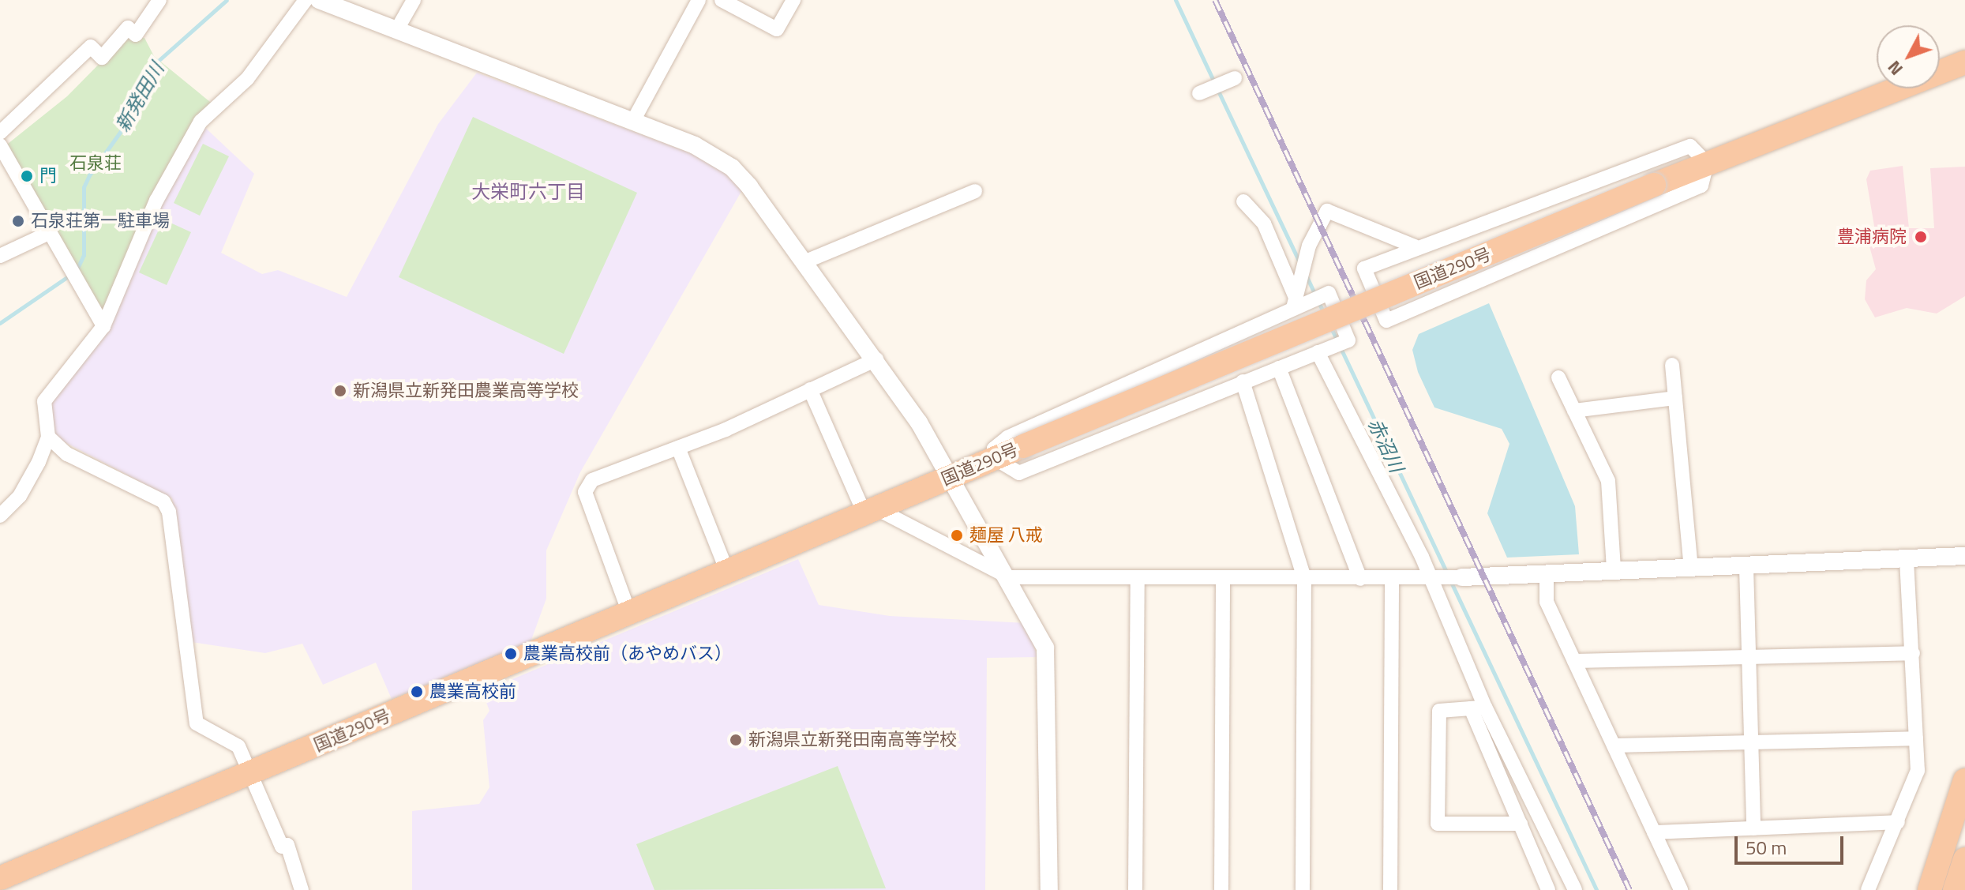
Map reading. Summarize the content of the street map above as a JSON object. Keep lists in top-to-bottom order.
{
  "streets": {
    "highway": ["国道290号"]
  },
  "districts": ["大栄町六丁目"],
  "water": ["新発田川", "赤沼川"],
  "parks": ["石泉荘"],
  "places": [
    "門",
    "石泉荘第一駐車場",
    "豊浦病院",
    "新潟県立新発田農業高等学校",
    "麺屋 八戒",
    "農業高校前（あやめバス）",
    "農業高校前",
    "新潟県立新発田南高等学校"
  ],
  "scale_bar": "50 m",
  "north": "bottom left"
}
